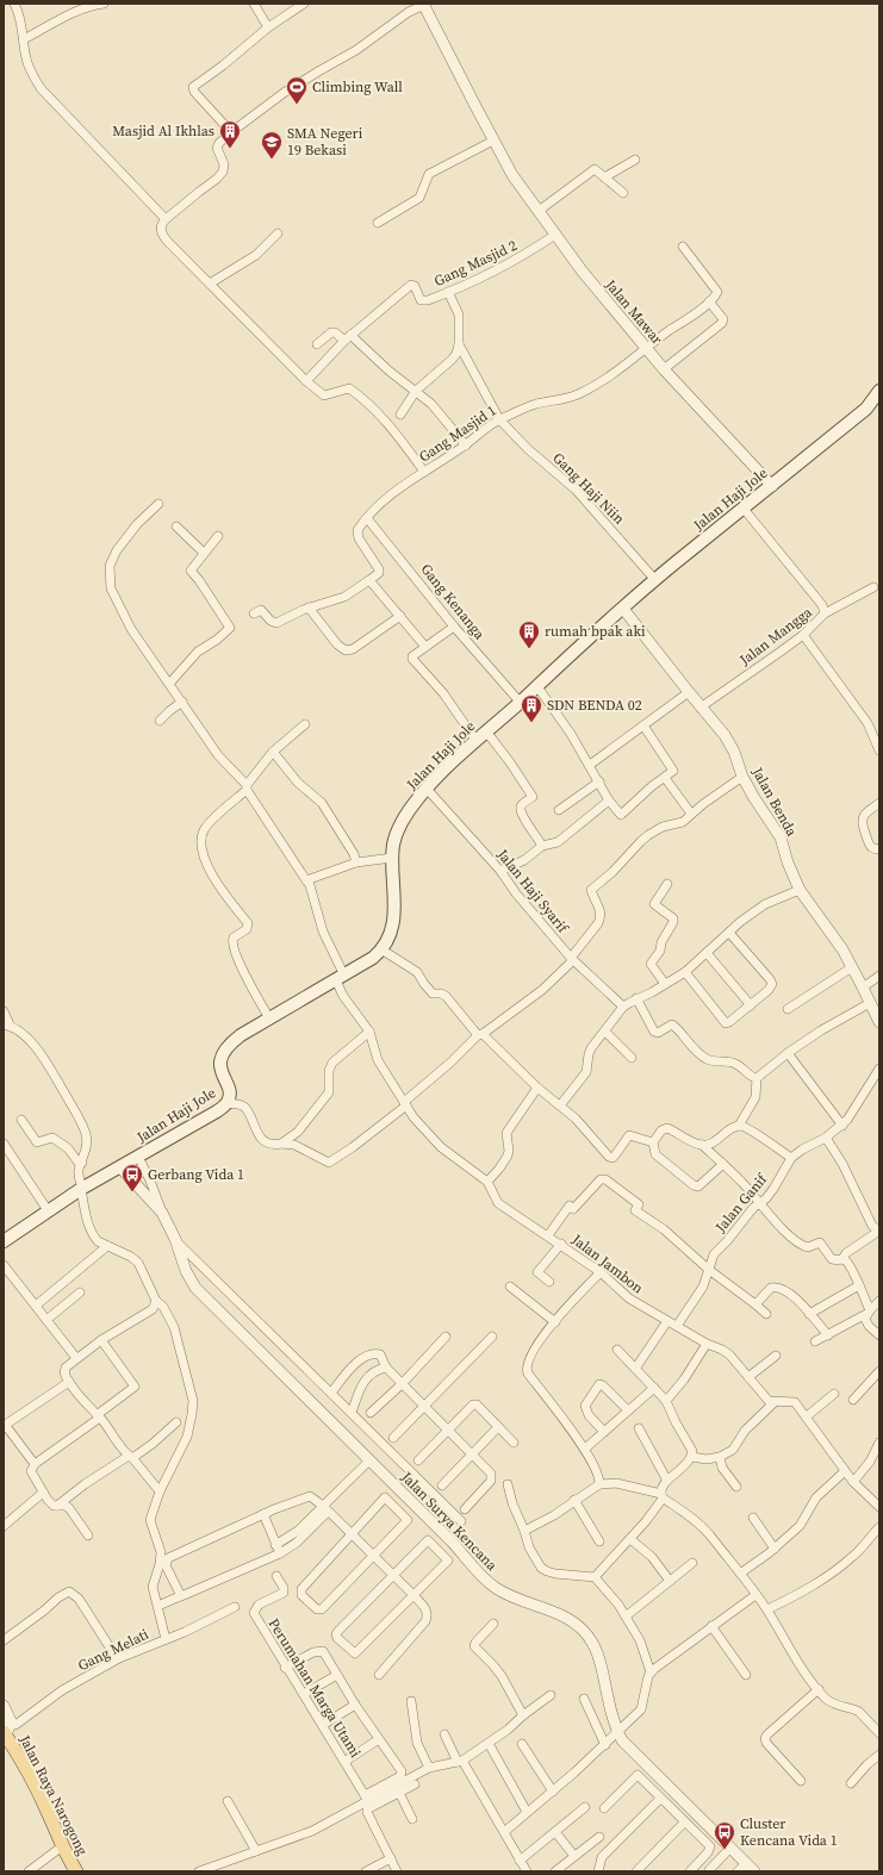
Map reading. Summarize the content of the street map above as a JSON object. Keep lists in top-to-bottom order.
{
  "streets": {
    "main road": ["Jalan Haji Jole", "Jalan Raya Narogong"],
    "street": [
      "Gang Masjid 2",
      "Jalan Mawar",
      "Gang Masjid 1",
      "Gang Haji Niin",
      "Gang Kenanga",
      "Jalan Mangga",
      "Jalan Benda",
      "Jalan Haji Syarif",
      "Jalan Ganif",
      "Jalan Jambon",
      "Jalan Surya Kencana",
      "Gang Melati",
      "Perumahan Marga Utami"
    ]
  },
  "crossings": [
    ["Gang Masjid 2", "Jalan Mawar"],
    ["Jalan Mawar", "Gang Masjid 1"],
    ["Jalan Mawar", "Jalan Haji Jole"],
    ["Gang Masjid 1", "Gang Haji Niin"],
    ["Gang Masjid 1", "Gang Kenanga"],
    ["Gang Haji Niin", "Jalan Haji Jole"],
    ["Jalan Haji Jole", "Gang Kenanga"],
    ["Jalan Haji Jole", "Jalan Mangga"],
    ["Jalan Haji Jole", "Jalan Benda"],
    ["Jalan Haji Jole", "Jalan Haji Syarif"],
    ["Jalan Haji Jole", "Jalan Jambon"],
    ["Jalan Haji Jole", "Jalan Surya Kencana"],
    ["Jalan Mangga", "Jalan Benda"],
    ["Jalan Ganif", "Jalan Jambon"],
    ["Gang Melati", "Jalan Raya Narogong"]
  ],
  "places": {
    "sports": ["Climbing Wall"],
    "building": ["Masjid Al Ikhlas", "rumah bpak aki", "SDN BENDA 02"],
    "school or university": ["SMA Negeri 19 Bekasi"],
    "bus stop": ["Gerbang Vida 1", "Cluster Kencana Vida 1"]
  }
}
